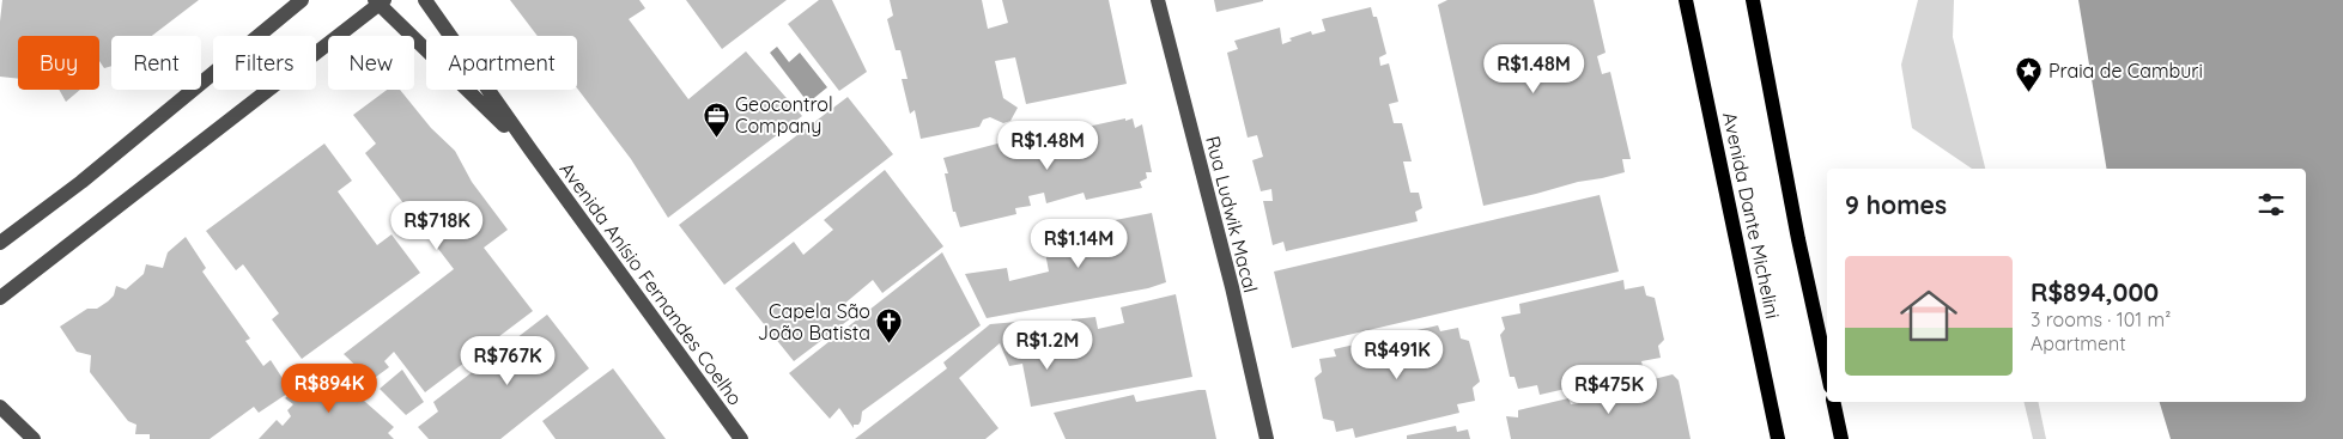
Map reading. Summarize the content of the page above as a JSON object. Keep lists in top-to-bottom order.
{
  "streets": {
    "main road": ["Avenida Dante Michelini"],
    "street": ["Rua Ludwik Macal", "Avenida Anísio Fernandes Coelho"]
  },
  "places": {
    "place": ["Praia de Camburi"],
    "office": ["Geocontrol Company"],
    "church": ["Capela São João Batista"]
  },
  "page": {
    "chip": [
      "Buy",
      "Rent",
      "Filters",
      "New",
      "Apartment"
    ],
    "price": [
      "R$1.48M",
      "R$1.48M",
      "R$718K",
      "R$1.14M",
      "R$1.2M",
      "R$491K",
      "R$767K",
      "R$894K",
      "R$475K"
    ],
    "heading": "9 homes",
    "list": [
      {
        "name": "R$894,000",
        "note": "3 rooms · 101 m² · Apartment"
      }
    ]
  }
}
